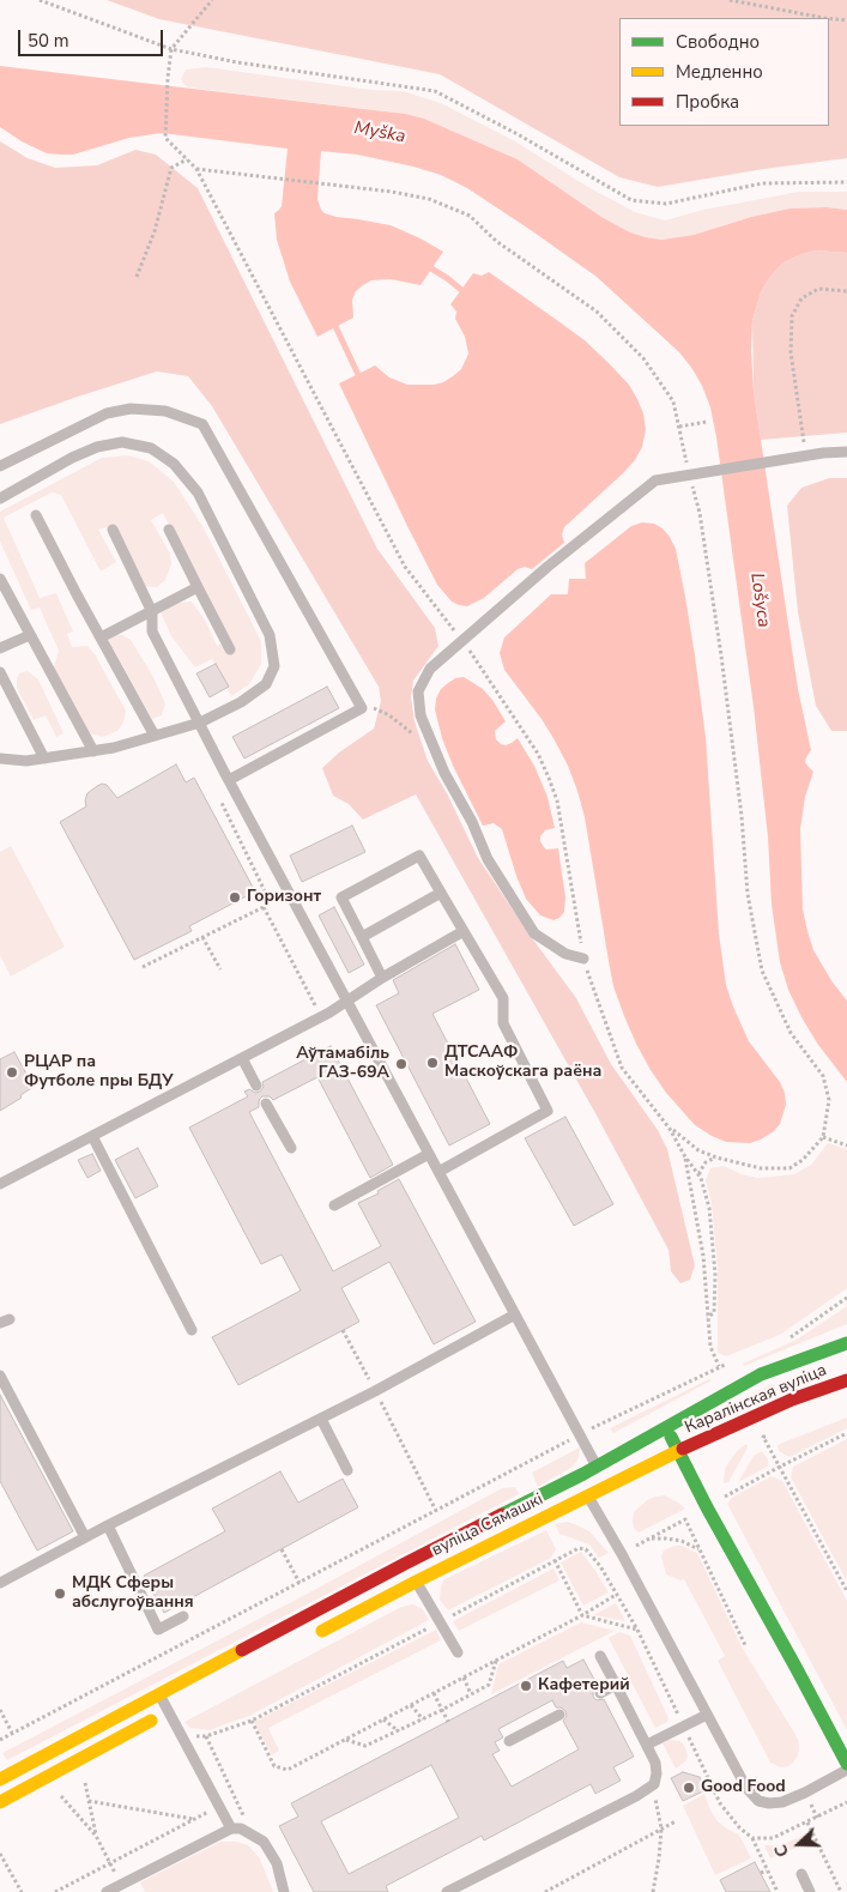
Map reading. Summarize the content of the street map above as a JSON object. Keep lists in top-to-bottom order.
{
  "streets": {
    "main road": ["Каралінская вуліца", "вуліца Сямашкі"]
  },
  "crossings": [
    ["Каралінская вуліца", "вуліца Сямашкі"]
  ],
  "water": ["Муška", "Lošyca"],
  "places": [
    "Горизонт",
    "ДТСААФ Маскоўскага раёна",
    "Аўтамабіль ГАЗ-69А",
    "РЦАР па Футболе пры БДУ",
    "МДК Сферы абслугоўвання",
    "Кафетерий",
    "Good Food"
  ],
  "legend": ["Свободно", "Медленно", "Пробка"],
  "scale_bar": "50 m",
  "north": "left"
}
